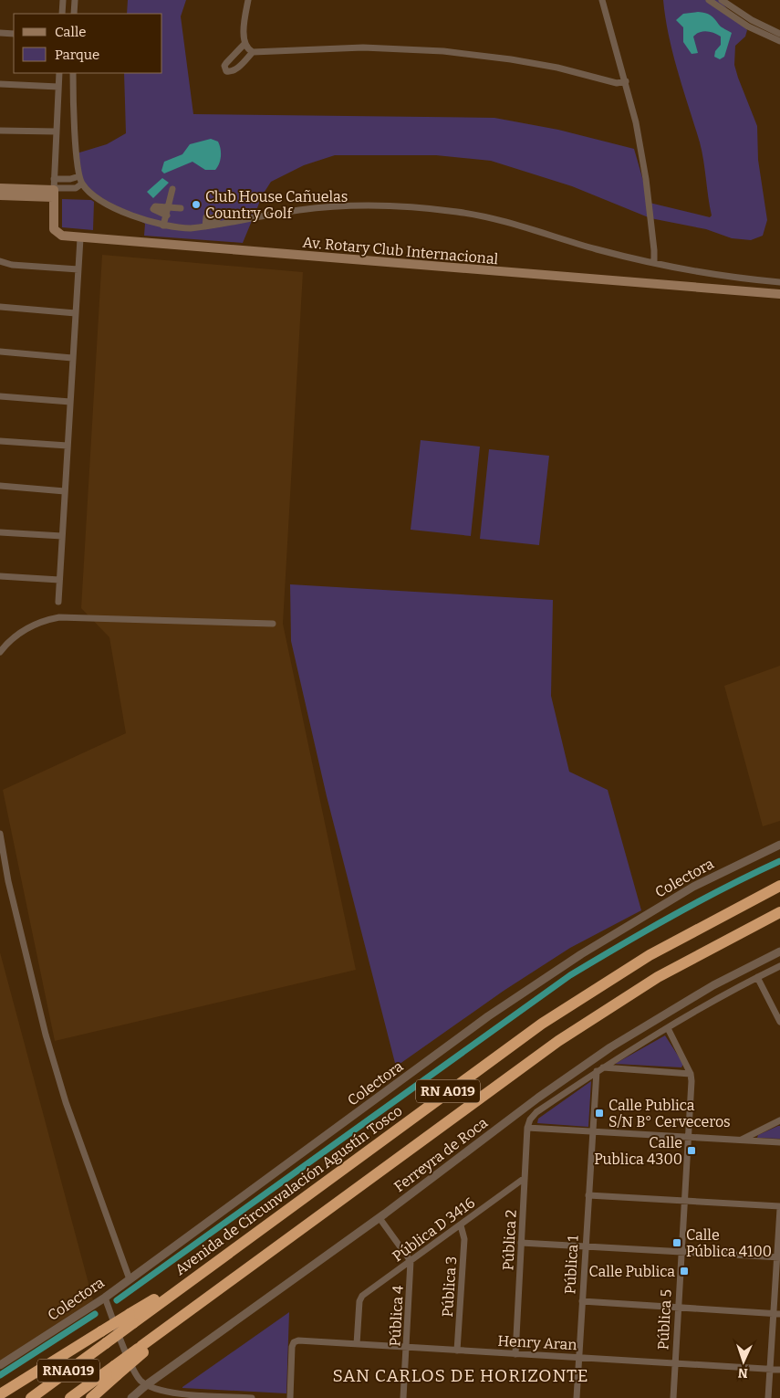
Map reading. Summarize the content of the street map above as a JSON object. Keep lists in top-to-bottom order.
{
  "streets": {
    "highway": ["RN A019", "Avenida de Circunvalación Agustín Tosco", "RNA019"],
    "main road": ["Av. Rotary Club Internacional"],
    "street": [
      "Colectora",
      "Ferreyra de Roca",
      "Pública D 3416",
      "Pública 2",
      "Pública 1",
      "Pública 3",
      "Pública 4",
      "Pública 5",
      "Henry Aran"
    ]
  },
  "crossings": [
    ["RN A019", "RNA019"],
    ["Avenida de Circunvalación Agustín Tosco", "RNA019"],
    ["Pública D 3416", "Pública 2"],
    ["Pública D 3416", "Pública 3"],
    ["Pública D 3416", "Pública 4"],
    ["Pública D 3416", "Henry Aran"],
    ["Pública 2", "Henry Aran"],
    ["Pública 1", "Henry Aran"],
    ["Pública 3", "Henry Aran"],
    ["Pública 4", "Henry Aran"],
    ["Pública 5", "Henry Aran"]
  ],
  "districts": ["SAN CARLOS DE HORIZONTE"],
  "places": {
    "other": ["Club House Cañuelas Country Golf"],
    "transit": [
      "Calle Publica S/N B° Cerveceros",
      "Calle Publica 4300",
      "Calle Pública 4100",
      "Calle Publica"
    ]
  },
  "legend": ["Calle", "Parque"],
  "north": "bottom"
}
